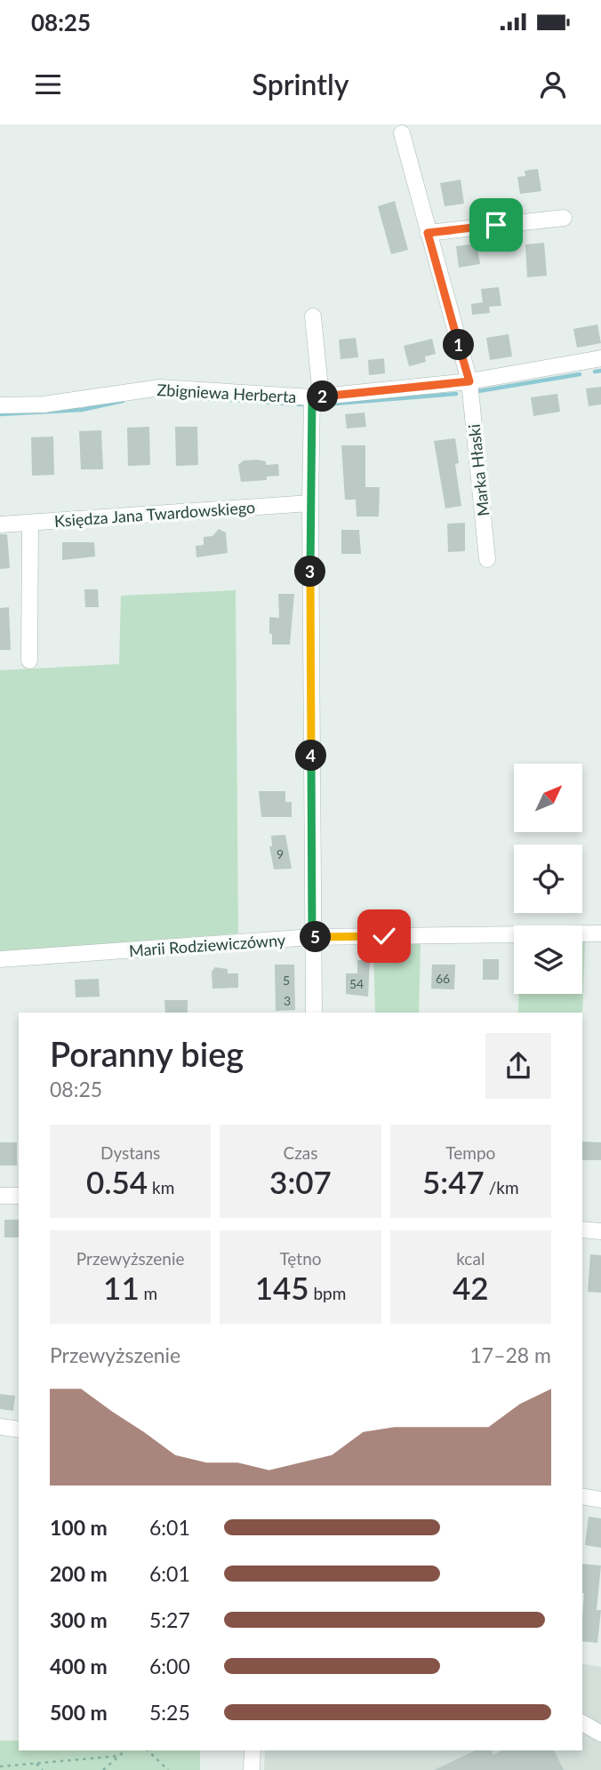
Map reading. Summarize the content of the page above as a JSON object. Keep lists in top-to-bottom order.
{
  "streets": {
    "street": [
      "Zbigniewa Herberta",
      "Marka Hłaski",
      "Księdza Jana Twardowskiego",
      "Marii Rodziewiczówny"
    ]
  },
  "crossings": [
    ["Zbigniewa Herberta", "Marka Hłaski"]
  ],
  "house_numbers": [
    "9",
    "66",
    "5",
    "54",
    "3"
  ],
  "north": "top right",
  "page": {
    "status": "08:25",
    "header": "Sprintly",
    "pins": [
      "1",
      "2",
      "3",
      "4",
      "5"
    ],
    "heading": ["Poranny bieg", "08:25"],
    "stats": [
      ["Dystans", "0.54 km"],
      ["Czas", "3:07"],
      ["Tempo", "5:47 /km"],
      ["Przewyższenie", "11 m"],
      ["Tętno", "145 bpm"],
      ["kcal", "42"]
    ],
    "chart": ["Przewyższenie", "17–28 m"],
    "list": [
      {
        "name": "100 m",
        "note": "6:01"
      },
      {
        "name": "200 m",
        "note": "6:01"
      },
      {
        "name": "300 m",
        "note": "5:27"
      },
      {
        "name": "400 m",
        "note": "6:00"
      },
      {
        "name": "500 m",
        "note": "5:25"
      }
    ]
  }
}
